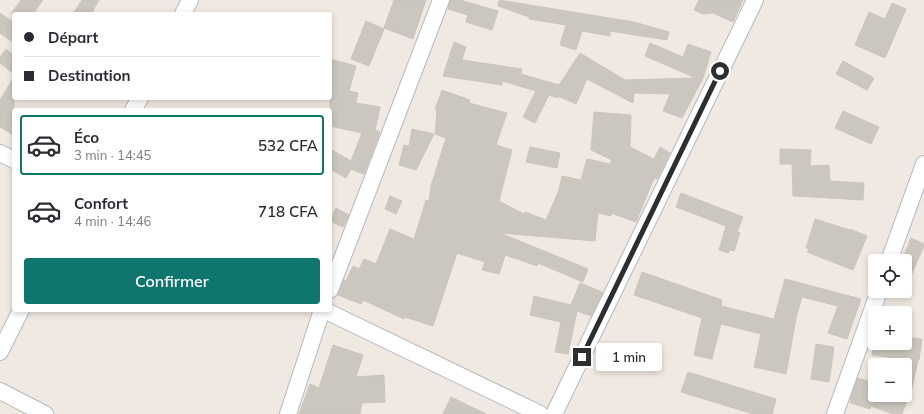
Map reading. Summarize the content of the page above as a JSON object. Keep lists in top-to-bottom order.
{
  "page": {
    "banner": ["Départ", "Destination"],
    "list": [
      {
        "name": "Éco",
        "note": "3 min · 14:45",
        "value": "532 CFA"
      },
      {
        "name": "Confort",
        "note": "4 min · 14:46",
        "value": "718 CFA"
      }
    ],
    "buttons": "Confirmer",
    "map_buttons": ["+", "−"],
    "bubble": "1 min"
  }
}
